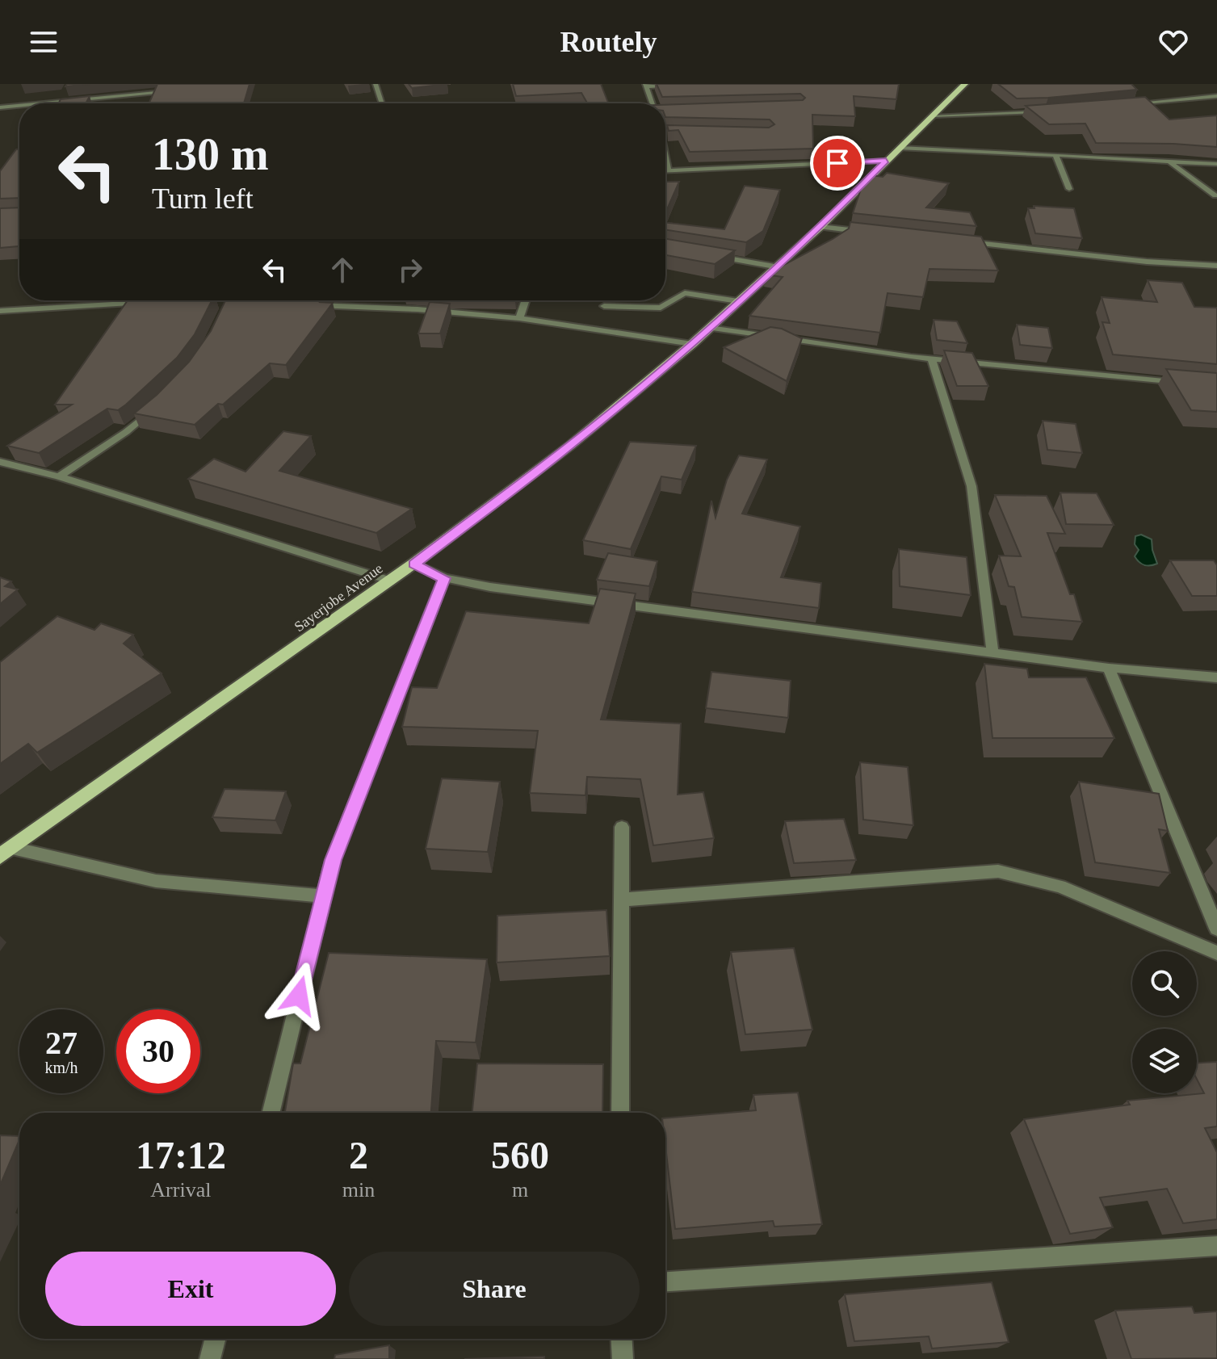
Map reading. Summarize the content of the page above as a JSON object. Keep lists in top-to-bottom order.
{
  "streets": {
    "main road": ["Sayerjobe Avenue"]
  },
  "page": {
    "header": "Routely",
    "turn": ["130 m", "Turn left"],
    "speed": "27 km/h",
    "limit": "30",
    "eta": [
      "17:12",
      "Arrival",
      "2",
      "min",
      "560",
      "m"
    ],
    "buttons": ["Exit", "Share"]
  }
}
